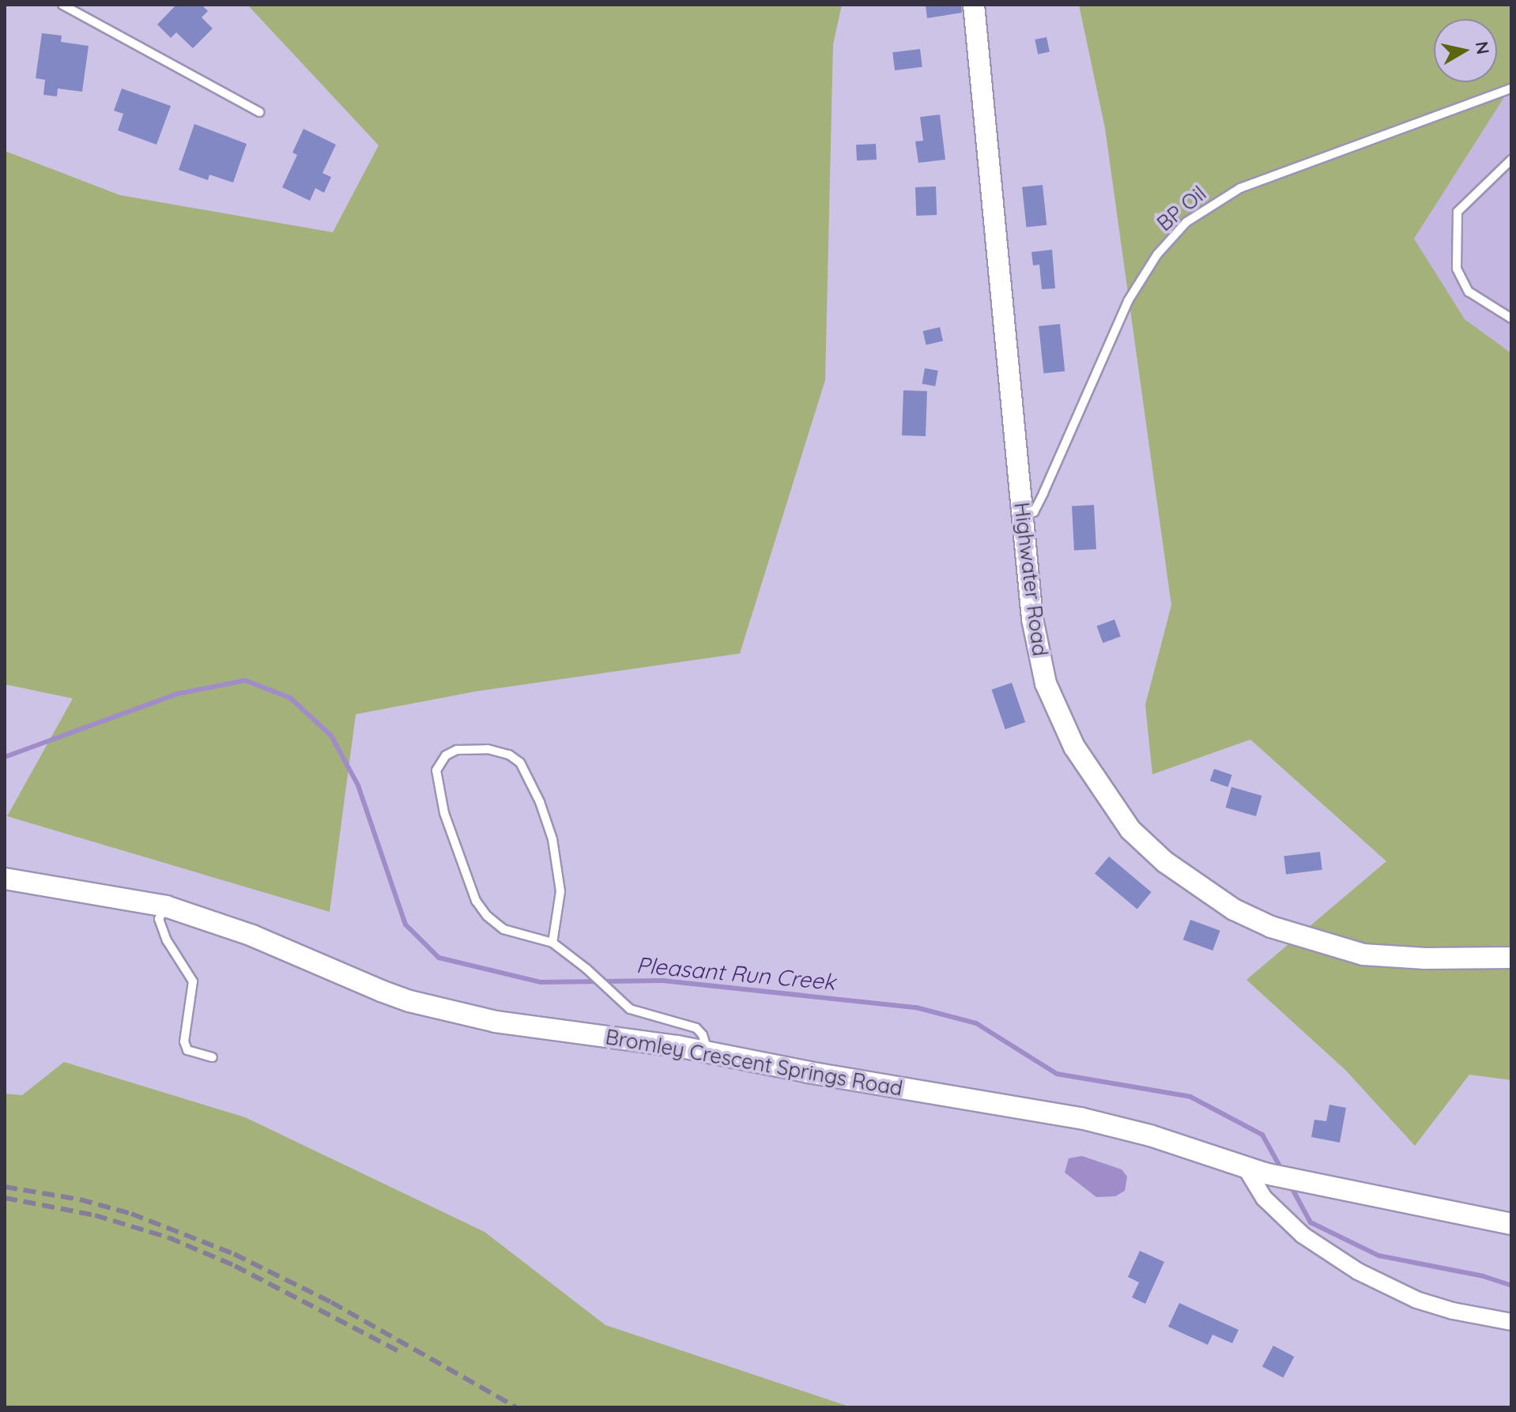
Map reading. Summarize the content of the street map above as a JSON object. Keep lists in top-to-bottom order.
{
  "streets": {
    "street": ["Highwater Road", "Bromley Crescent Springs Road"],
    "lane": ["BP Oil"]
  },
  "crossings": [
    ["BP Oil", "Highwater Road"]
  ],
  "water": ["Pleasant Run Creek"],
  "north": "right"
}
